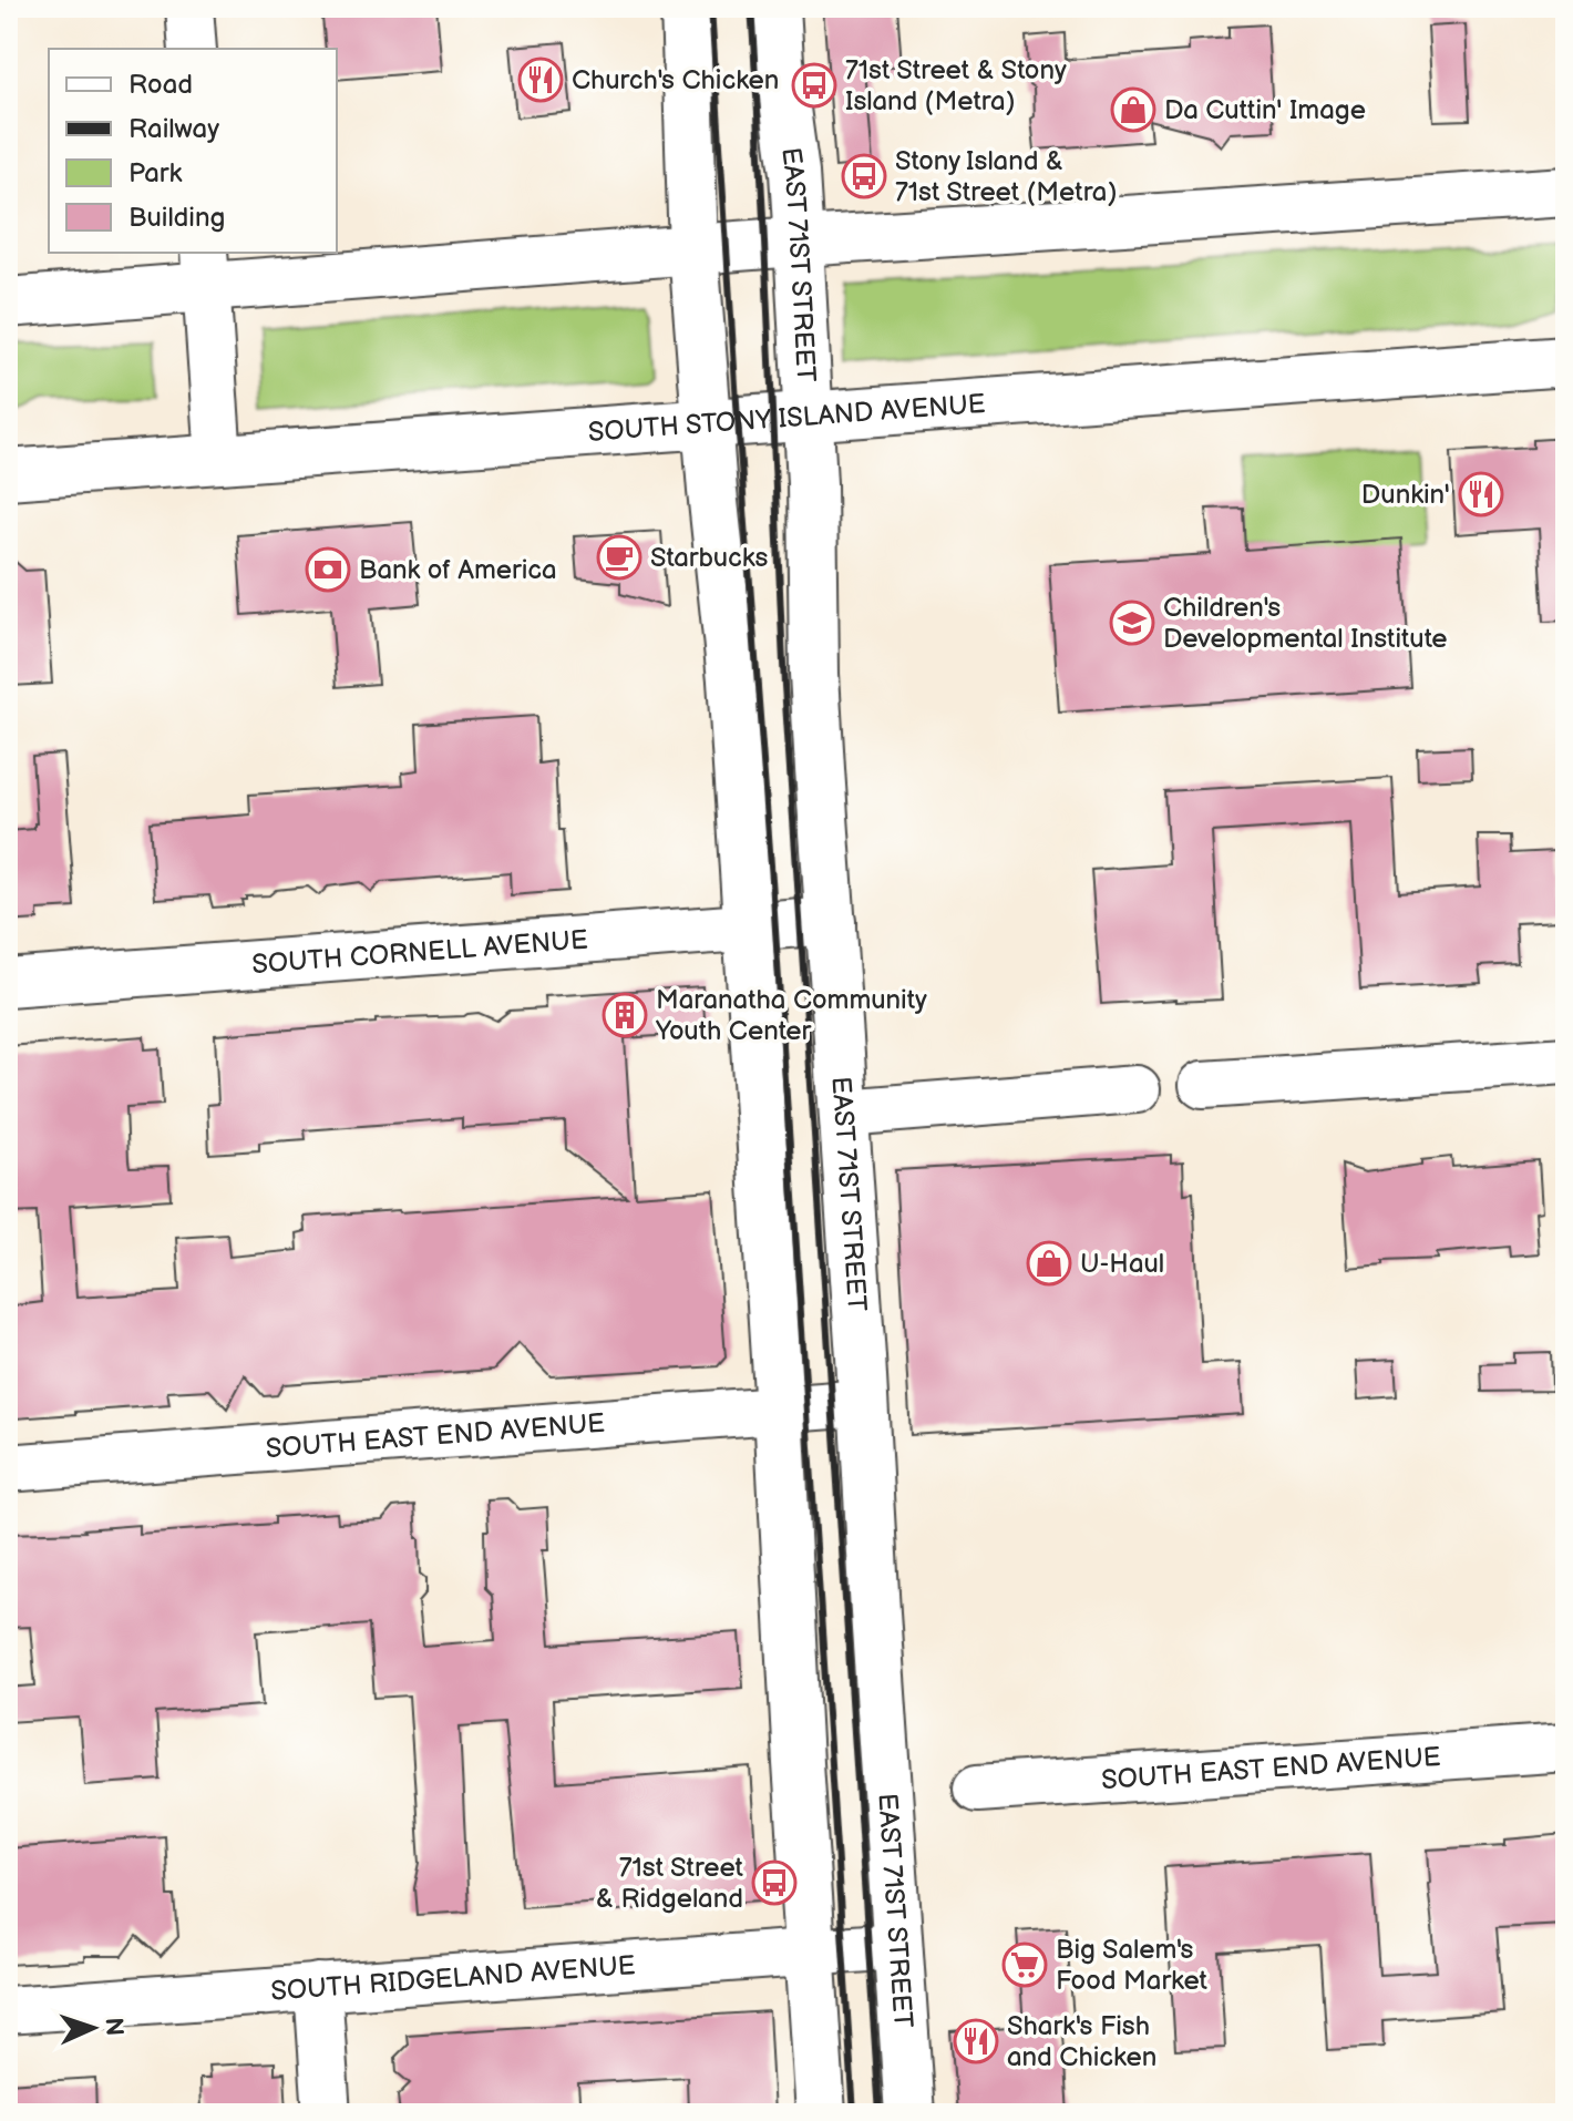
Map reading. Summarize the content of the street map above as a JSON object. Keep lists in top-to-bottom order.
{
  "streets": {
    "main road": ["EAST 71ST STREET", "SOUTH STONY ISLAND AVENUE"],
    "street": ["SOUTH CORNELL AVENUE", "SOUTH EAST END AVENUE", "SOUTH RIDGELAND AVENUE"]
  },
  "crossings": [
    ["EAST 71ST STREET", "SOUTH STONY ISLAND AVENUE"],
    ["EAST 71ST STREET", "SOUTH CORNELL AVENUE"],
    ["EAST 71ST STREET", "SOUTH EAST END AVENUE"],
    ["EAST 71ST STREET", "SOUTH RIDGELAND AVENUE"]
  ],
  "places": {
    "restaurant": ["Church's Chicken", "Dunkin'", "Shark's Fish and Chicken"],
    "bus stop": ["71st Street & Stony Island (Metra)", "Stony Island & 71st Street (Metra)", "71st Street & Ridgeland"],
    "shop": ["Da Cuttin' Image", "U-Haul"],
    "cafe": ["Starbucks"],
    "bank": ["Bank of America"],
    "school or university": ["Children's Developmental Institute"],
    "building": ["Maranatha Community Youth Center"],
    "supermarket": ["Big Salem's Food Market"]
  },
  "legend": [
    "Road",
    "Railway",
    "Park",
    "Building"
  ],
  "north": "right"
}
